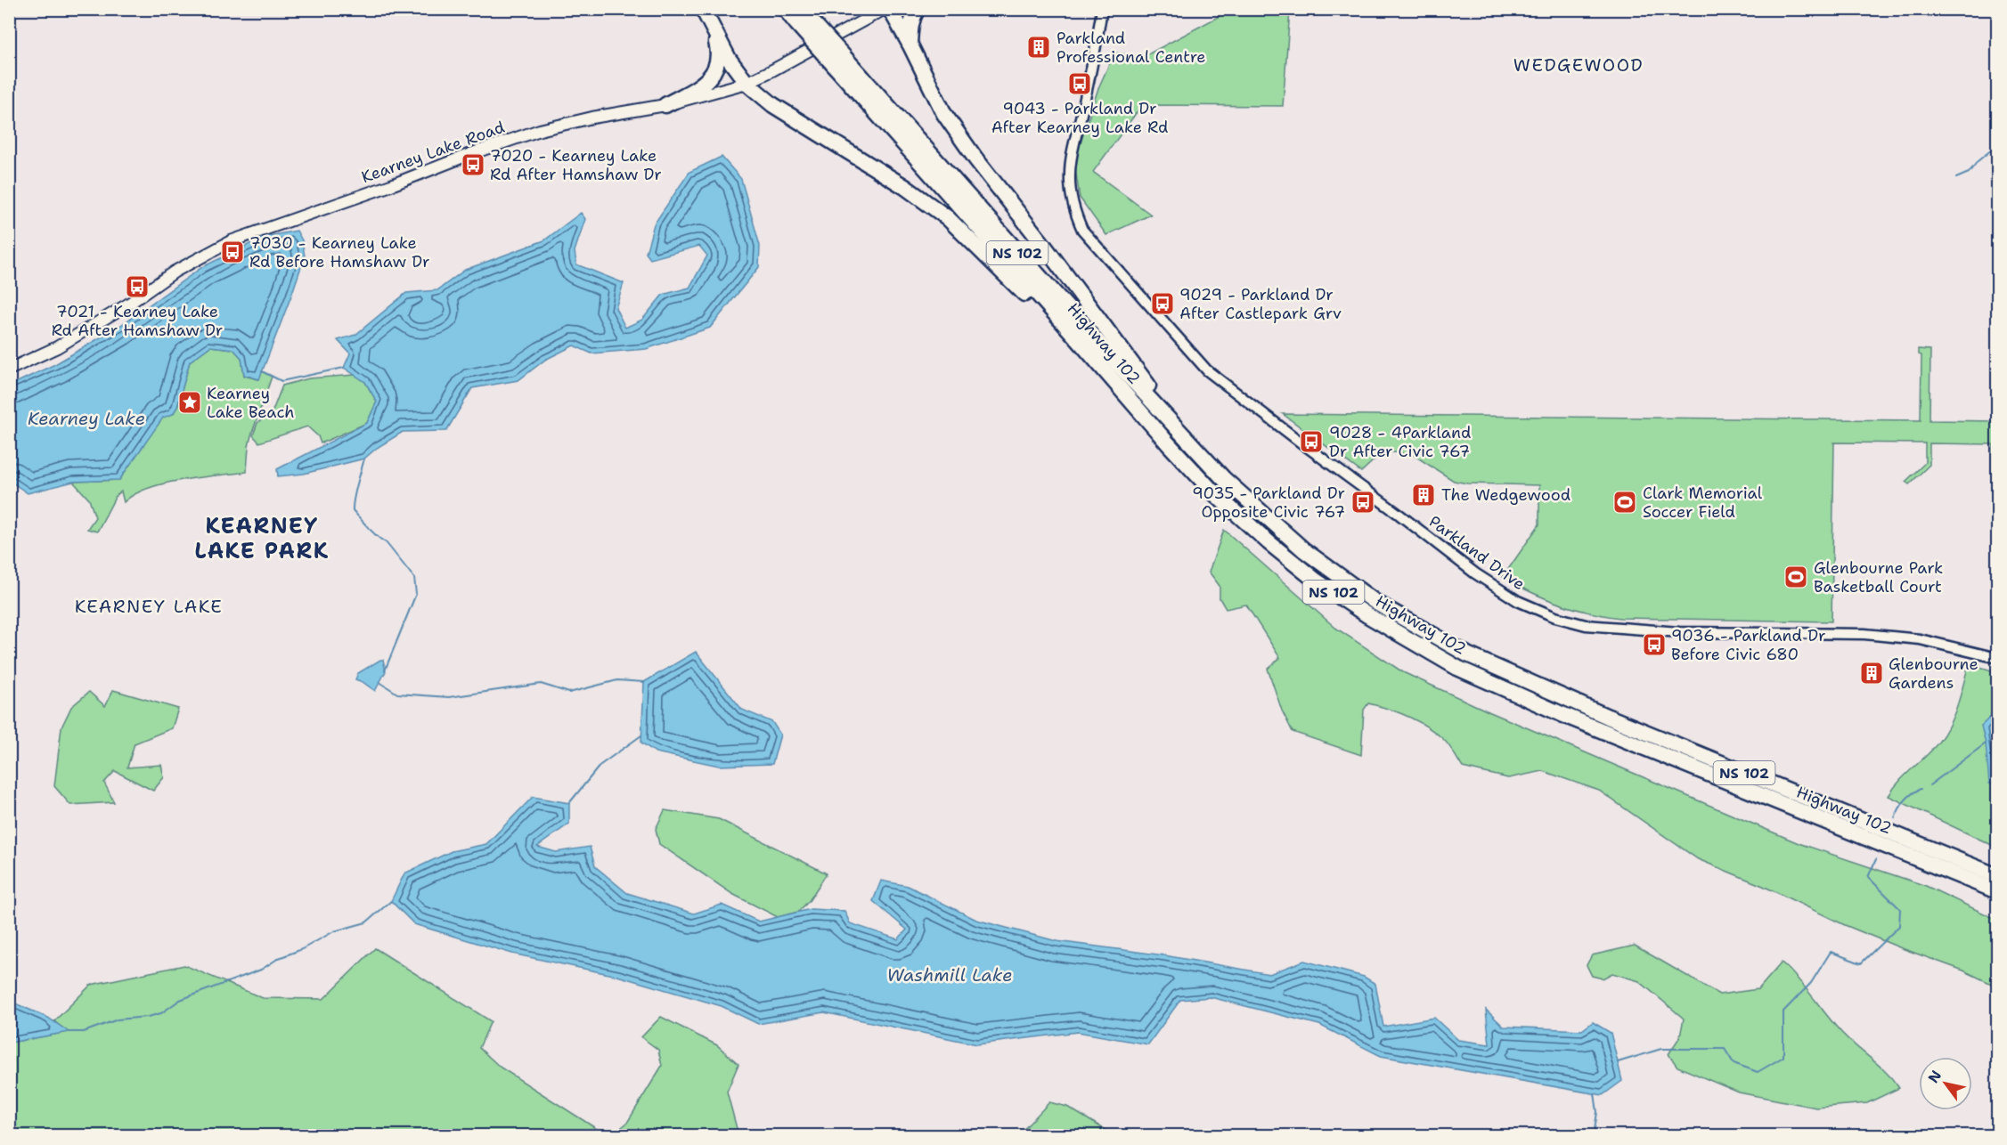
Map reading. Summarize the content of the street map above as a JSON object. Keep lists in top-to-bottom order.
{
  "streets": {
    "highway": ["NS 102", "Highway 102"],
    "main road": ["Kearney Lake Road"],
    "street": ["Parkland Drive"]
  },
  "districts": ["WEDGEWOOD", "KEARNEY LAKE PARK", "KEARNEY LAKE"],
  "water": ["Kearney Lake", "Washmill Lake"],
  "places": {
    "building": ["Parkland Professional Centre", "The Wedgewood", "Glenbourne Gardens"],
    "bus stop": [
      "9043 - Parkland Dr After Kearney Lake Rd",
      "7020 - Kearney Lake Rd After Hamshaw Dr",
      "7030 - Kearney Lake Rd Before Hamshaw Dr",
      "7021 - Kearney Lake Rd After Hamshaw Dr",
      "9029 - Parkland Dr After Castlepark Grv",
      "9028 - 4Parkland Dr After Civic 767",
      "9035 - Parkland Dr Opposite Civic 767",
      "9036 - Parkland Dr Before Civic 680"
    ],
    "place": ["Kearney Lake Beach"],
    "sports": ["Clark Memorial Soccer Field", "Glenbourne Park Basketball Court"]
  },
  "north": "top left"
}
